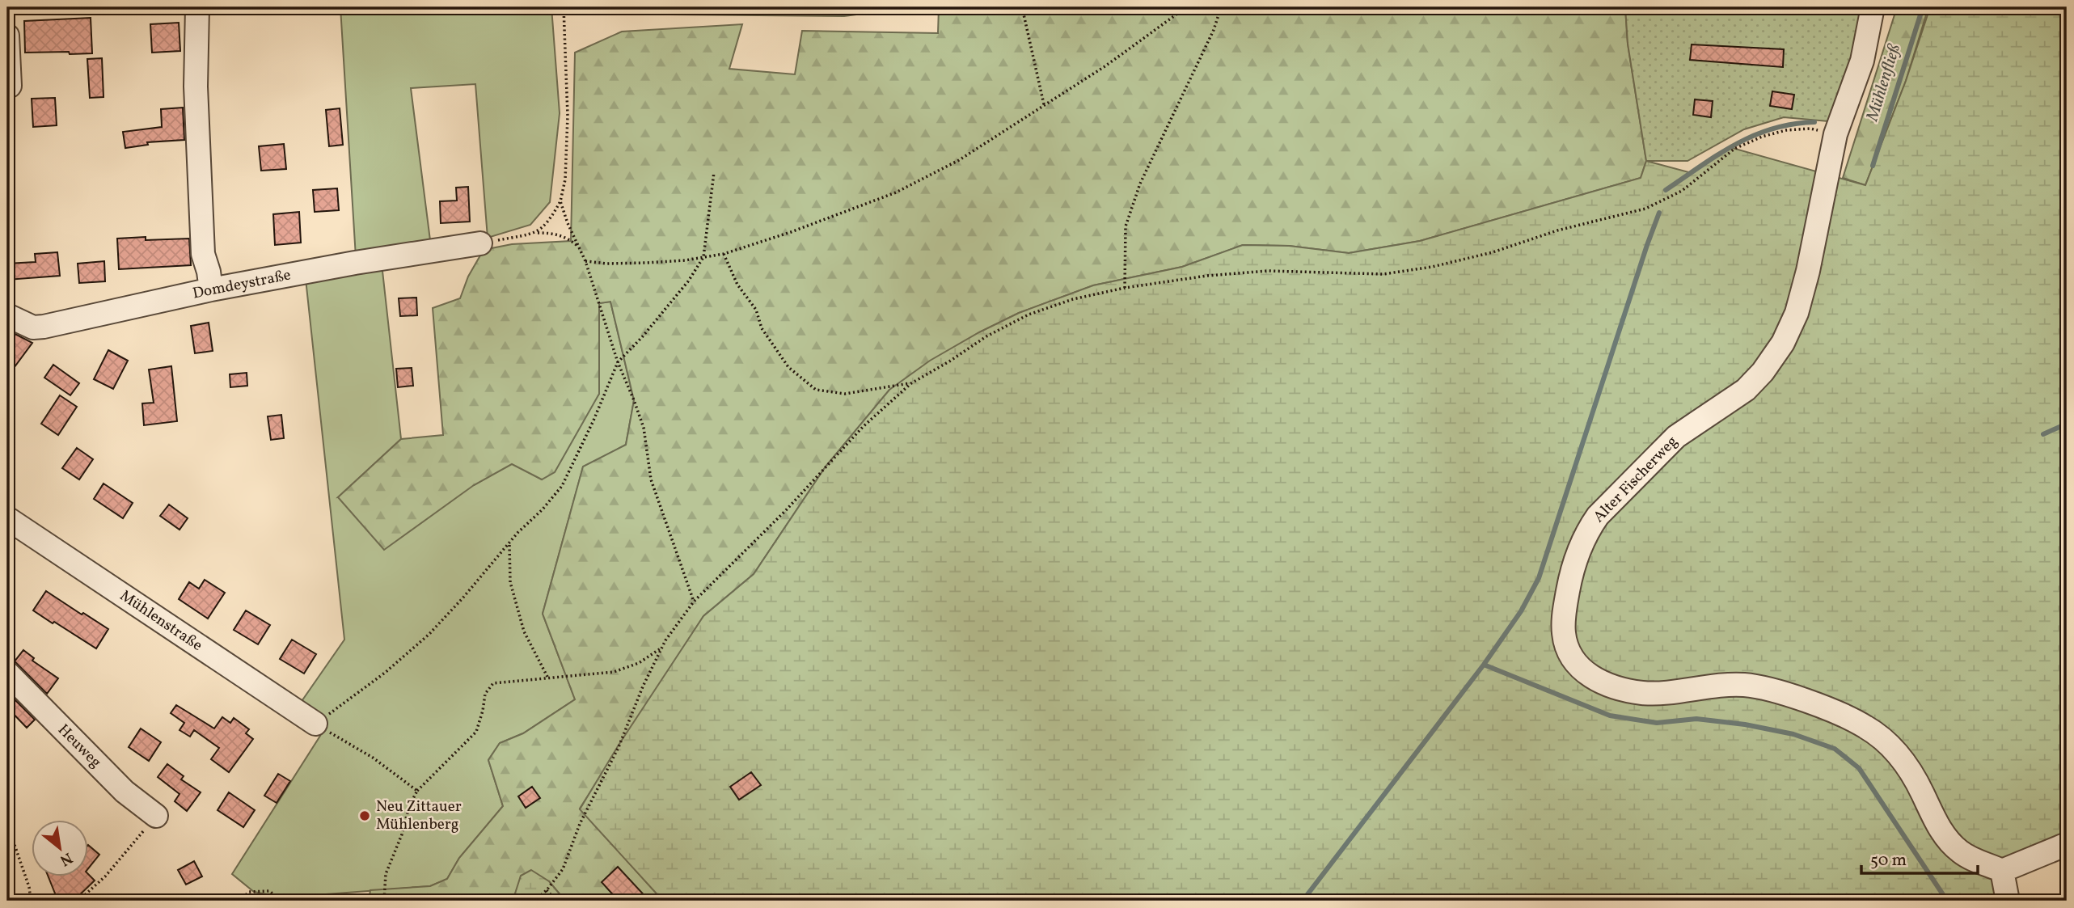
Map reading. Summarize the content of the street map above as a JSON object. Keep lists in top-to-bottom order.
{
  "streets": {
    "street": [
      "Domdeystraße",
      "Alter Fischerweg",
      "Mühlenstraße",
      "Heuweg"
    ]
  },
  "water": ["Mühlenfließ"],
  "places": ["Neu Zittauer Mühlenberg"],
  "scale_bar": "50 m",
  "north": "bottom right"
}
